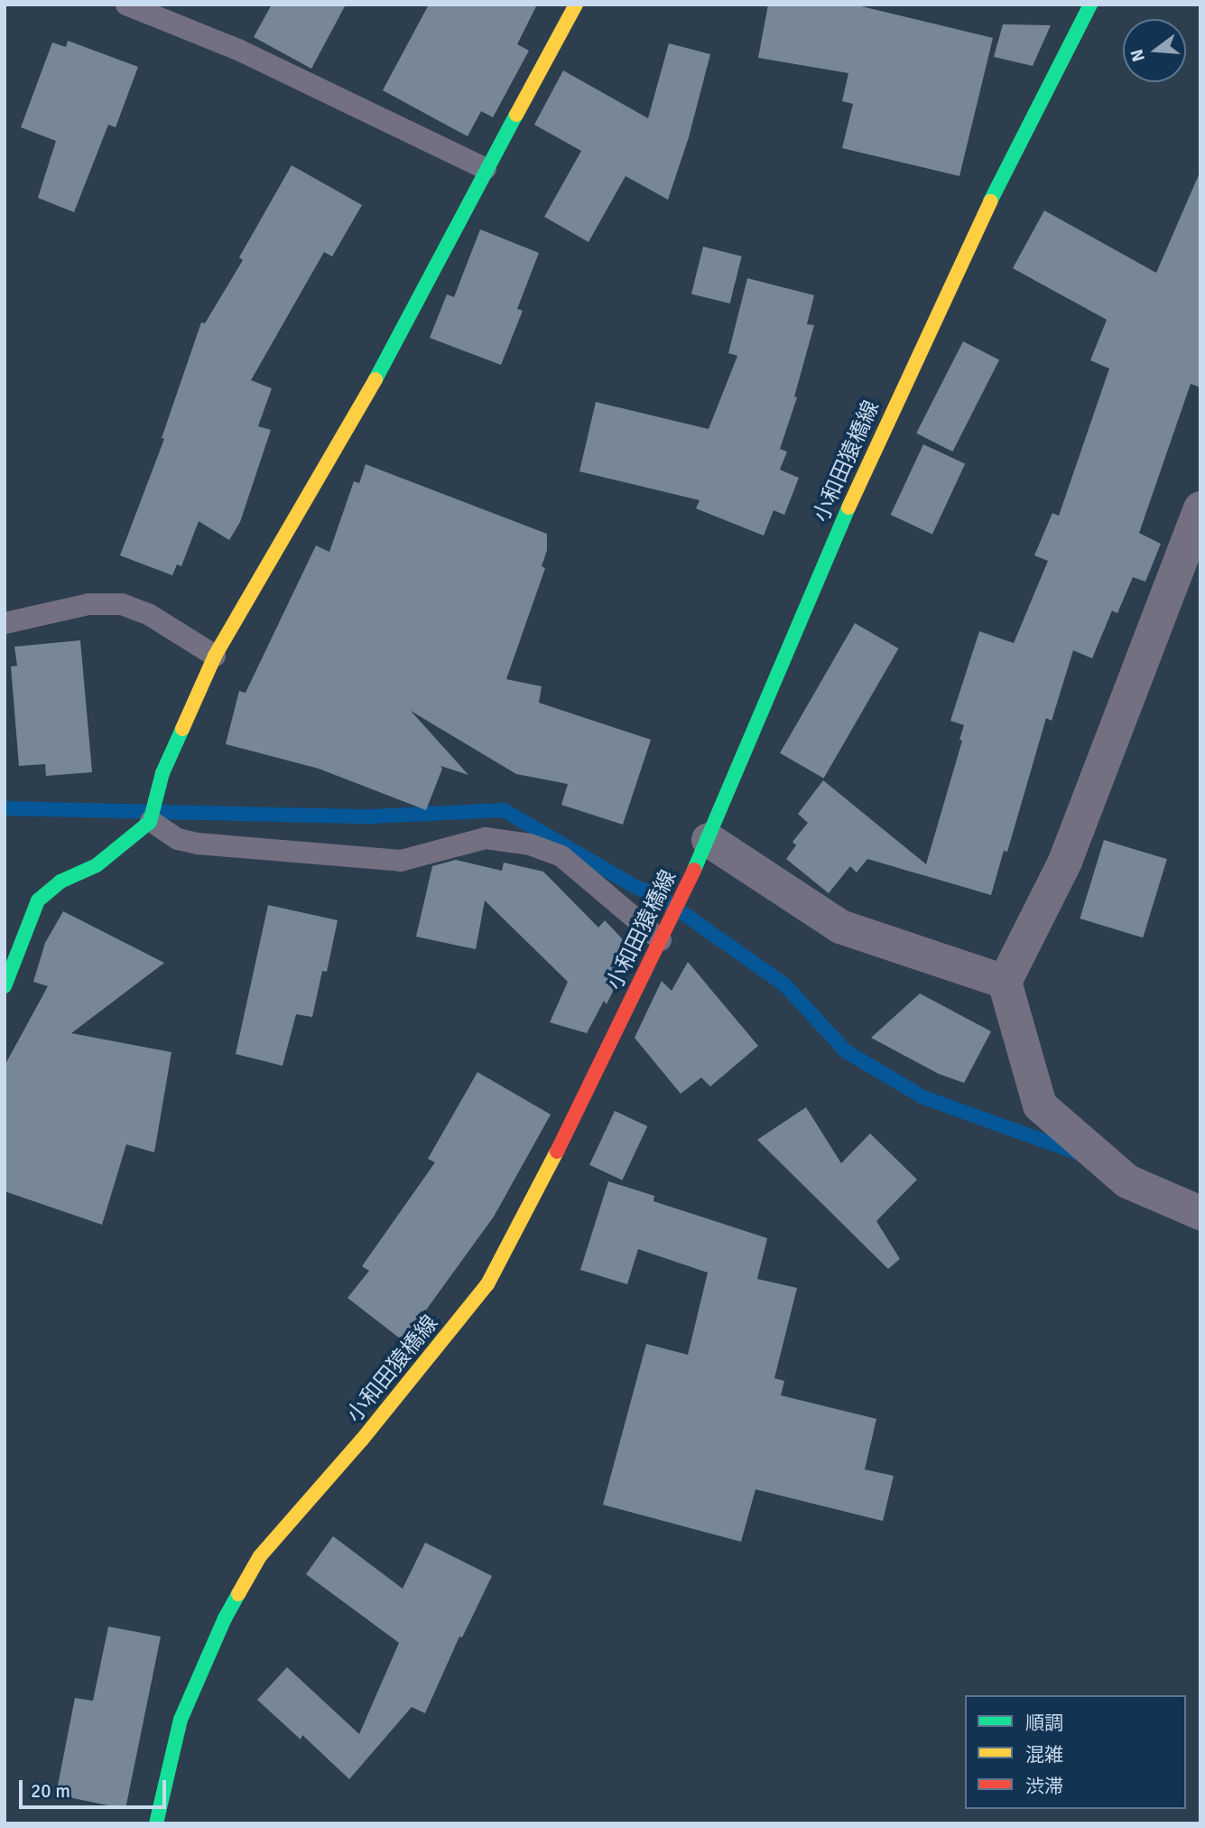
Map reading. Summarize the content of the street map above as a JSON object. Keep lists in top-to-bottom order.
{
  "streets": {
    "main road": ["小和田猿橋線"]
  },
  "legend": ["順調", "混雑", "渋滞"],
  "scale_bar": "20 m",
  "north": "left"
}
